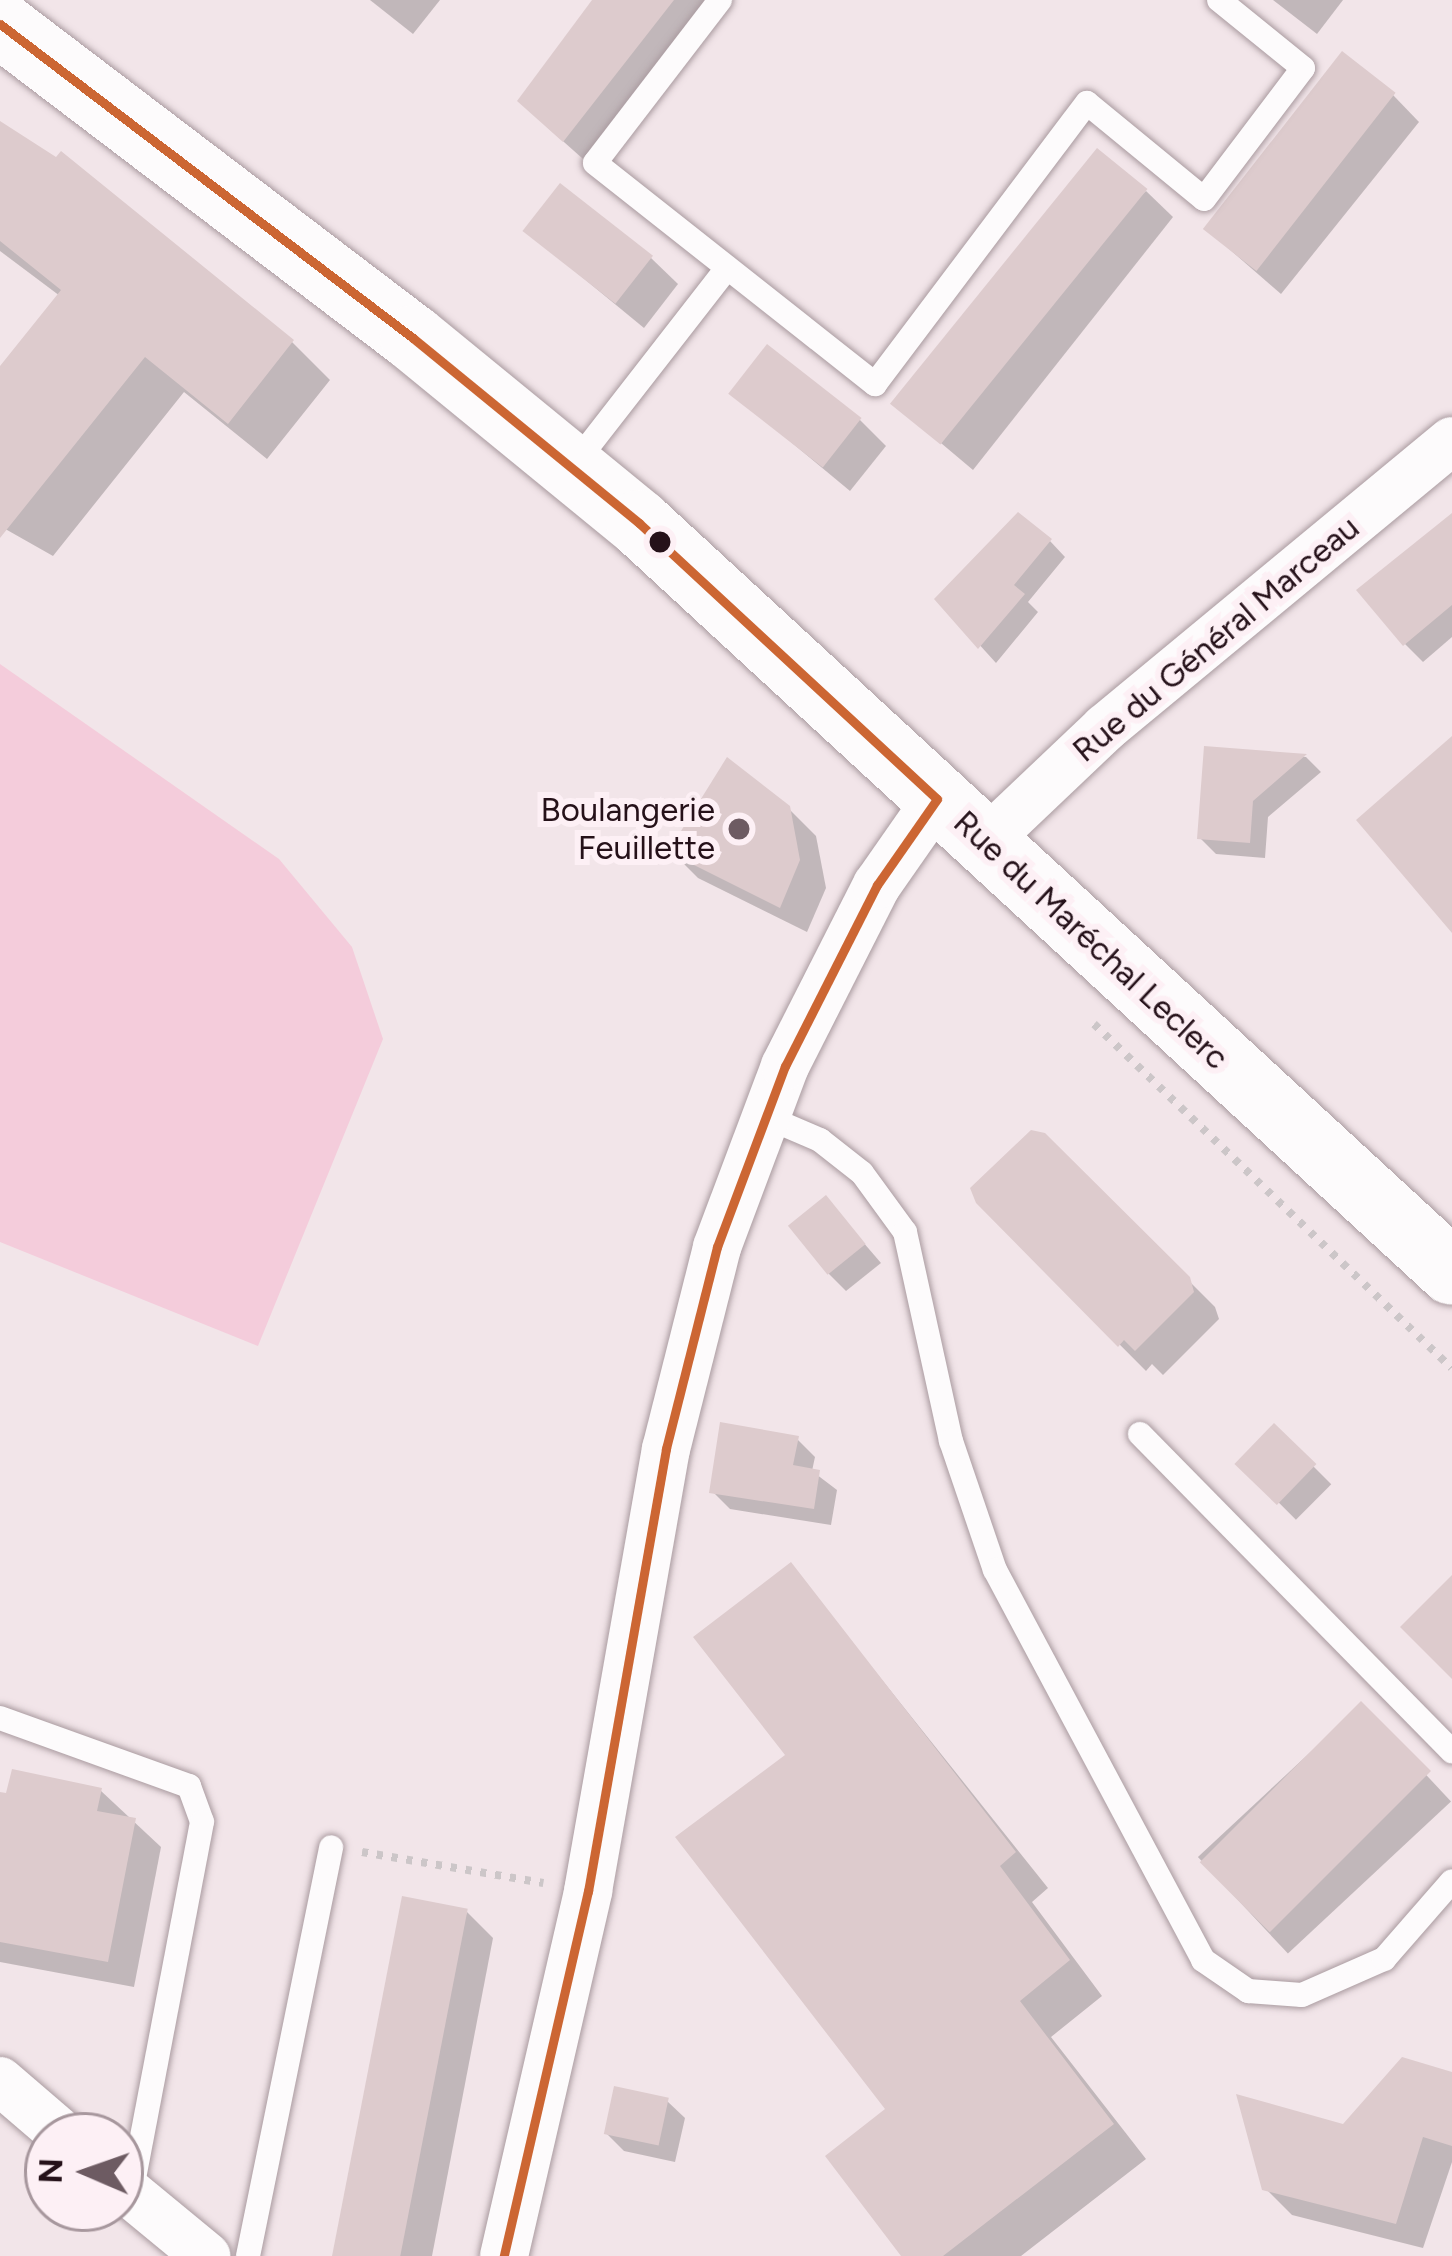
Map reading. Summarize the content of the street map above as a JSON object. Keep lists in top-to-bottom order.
{
  "streets": {
    "main road": ["Rue du Maréchal Leclerc"],
    "street": ["Rue du Général Marceau"]
  },
  "crossings": [
    ["Rue du Général Marceau", "Rue du Maréchal Leclerc"]
  ],
  "places": ["Boulangerie Feuillette"],
  "north": "left"
}
